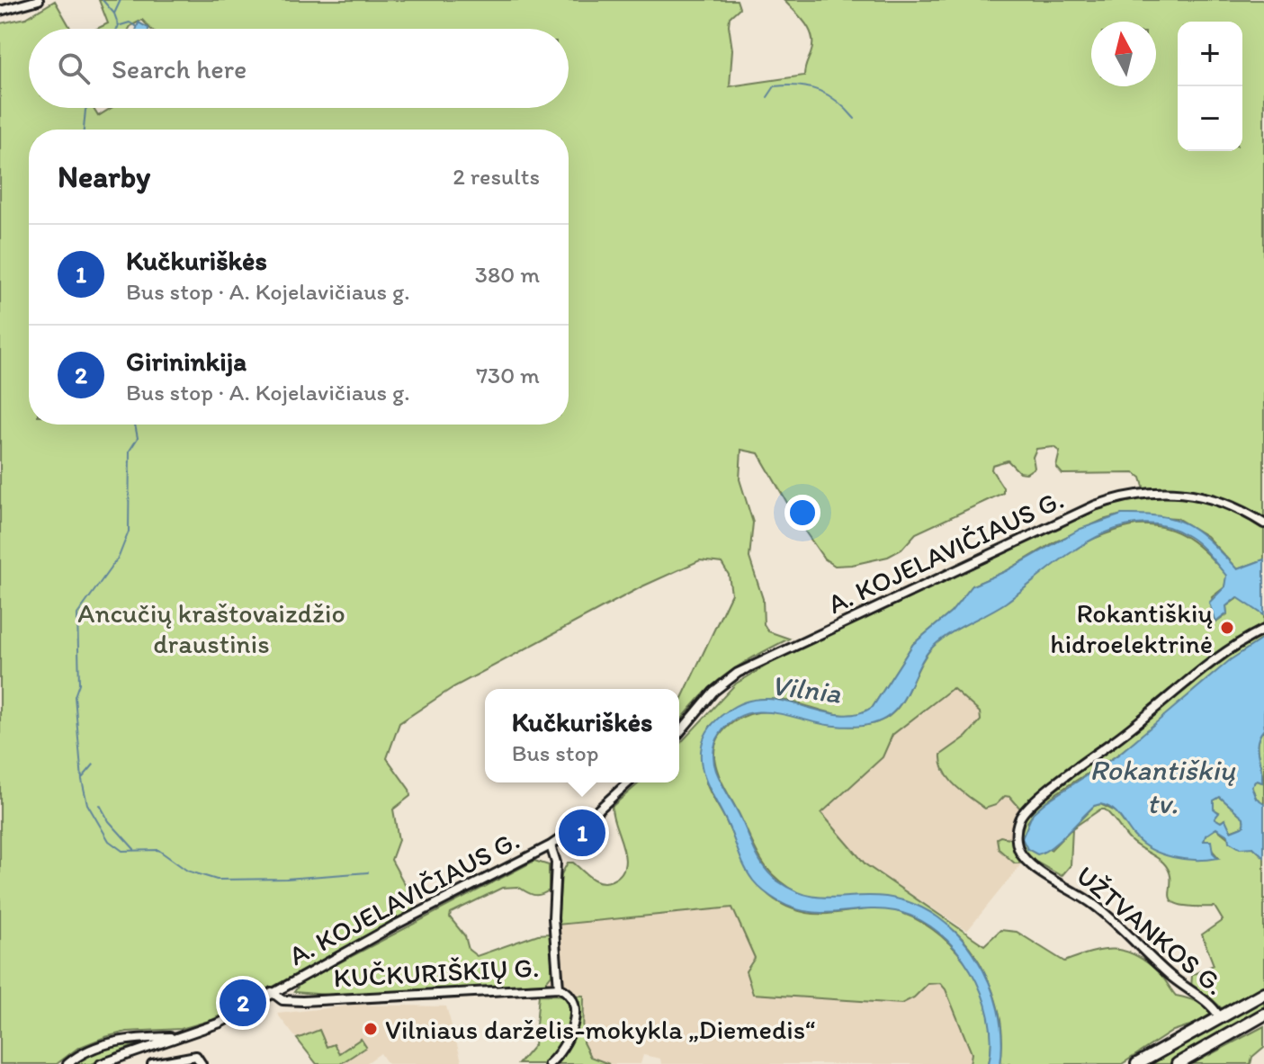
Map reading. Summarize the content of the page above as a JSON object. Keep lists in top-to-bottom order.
{
  "streets": {
    "street": ["A. KOJELAVIČIAUS G.", "UŽTVANKOS G.", "KUČKURIŠKIŲ G."]
  },
  "crossings": [
    ["A. KOJELAVIČIAUS G.", "KUČKURIŠKIŲ G."]
  ],
  "water": ["Vilnia", "Rokantiškių tv."],
  "parks": ["Ancučių kraštovaizdžio draustinis"],
  "places": ["Rokantiškių hidroelektrinė", "Vilniaus darželis-mokykla „Diemedis“"],
  "north": "top",
  "page": {
    "map_buttons": ["+", "−"],
    "search": "Search here",
    "heading": ["Nearby", "2 results"],
    "list": [
      {
        "mark": "1",
        "name": "Kučkuriškės",
        "note": "Bus stop · A. Kojelavičiaus g.",
        "value": "380 m"
      },
      {
        "mark": "2",
        "name": "Girininkija",
        "note": "Bus stop · A. Kojelavičiaus g.",
        "value": "730 m"
      }
    ],
    "popup": ["Kučkuriškės", "Bus stop"],
    "pins": ["1", "2"]
  }
}
